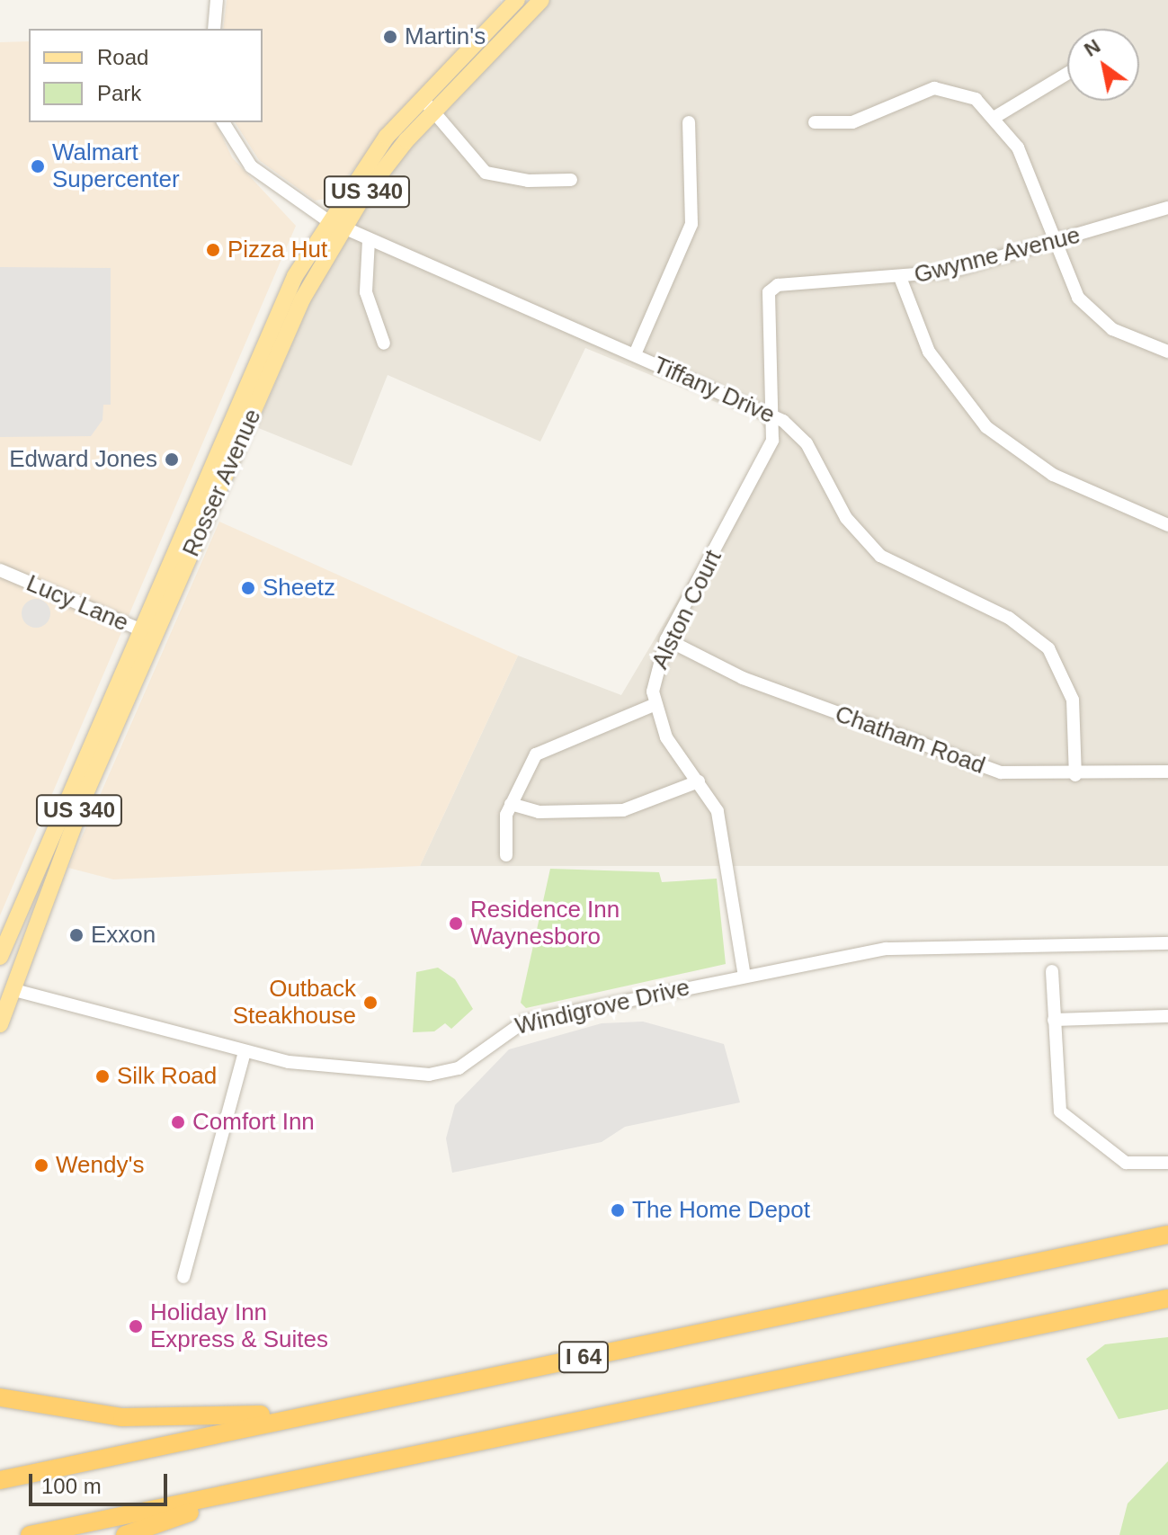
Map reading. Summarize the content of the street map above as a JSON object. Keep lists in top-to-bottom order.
{
  "streets": {
    "highway": ["I 64"],
    "main road": ["US 340", "Rosser Avenue"],
    "street": [
      "Gwynne Avenue",
      "Tiffany Drive",
      "Lucy Lane",
      "Alston Court",
      "Chatham Road",
      "Windigrove Drive"
    ]
  },
  "crossings": [
    ["Gwynne Avenue", "Alston Court"],
    ["Tiffany Drive", "Rosser Avenue"],
    ["Tiffany Drive", "Alston Court"],
    ["Tiffany Drive", "Chatham Road"],
    ["Rosser Avenue", "Lucy Lane"],
    ["Rosser Avenue", "Windigrove Drive"],
    ["Alston Court", "Chatham Road"],
    ["Alston Court", "Windigrove Drive"]
  ],
  "places": [
    "Martin's",
    "Walmart Supercenter",
    "Pizza Hut",
    "Edward Jones",
    "Sheetz",
    "Residence Inn Waynesboro",
    "Exxon",
    "Outback Steakhouse",
    "Silk Road",
    "Comfort Inn",
    "Wendy's",
    "The Home Depot",
    "Holiday Inn Express & Suites"
  ],
  "legend": ["Road", "Park"],
  "scale_bar": "100 m",
  "north": "top left"
}
